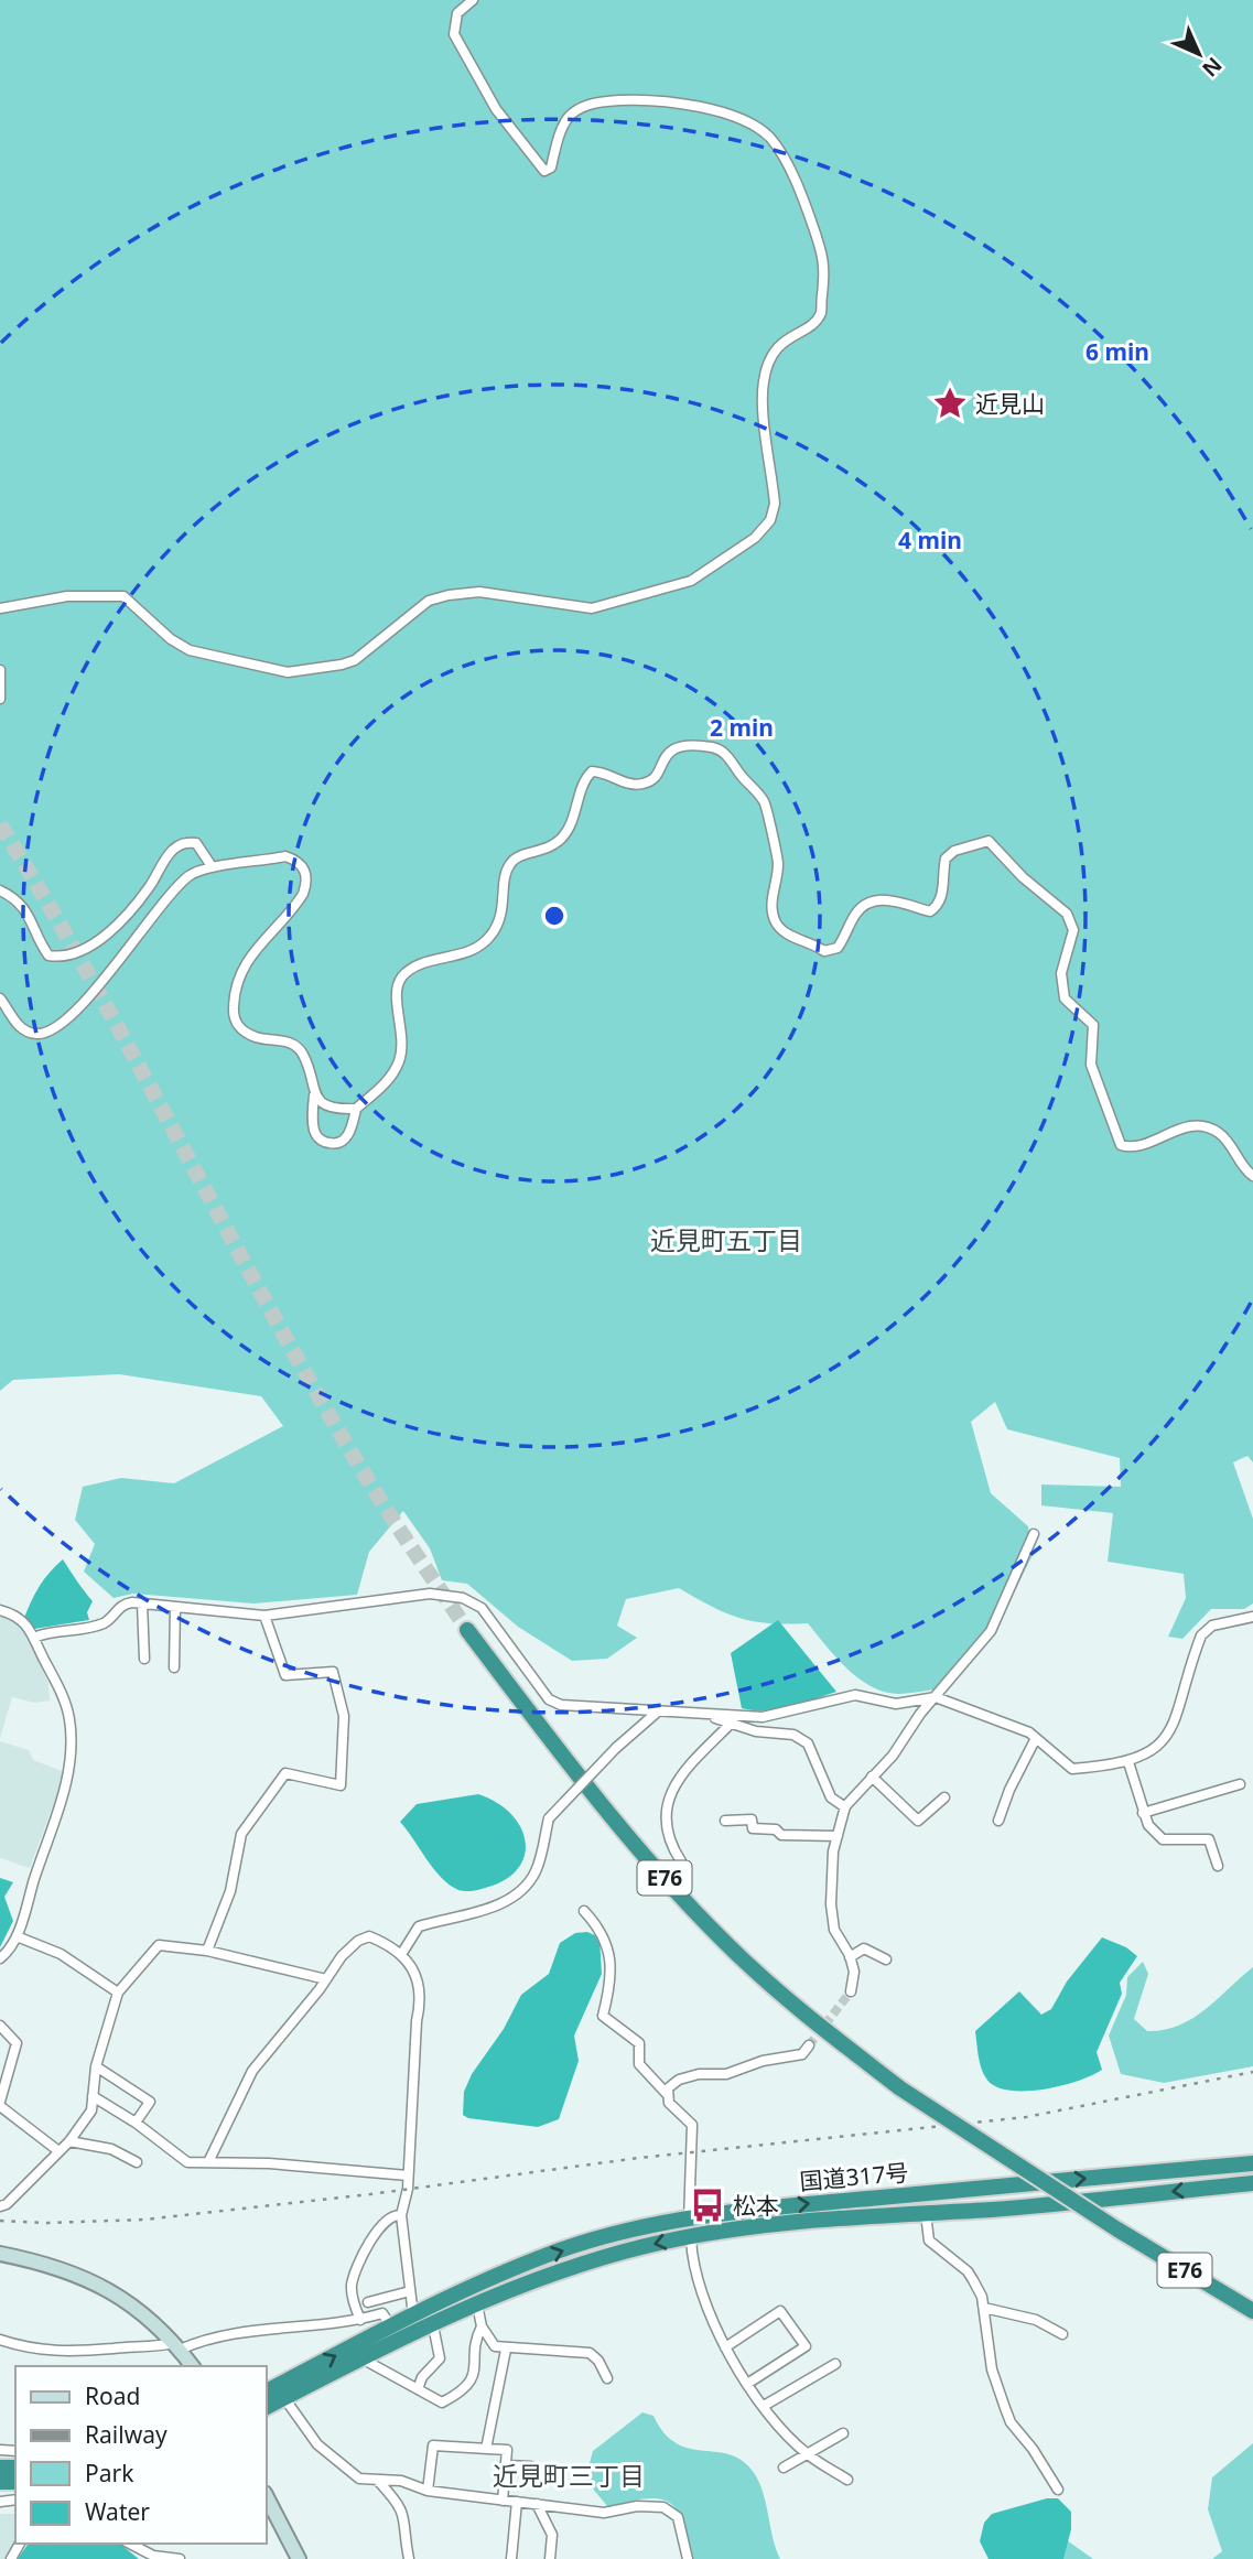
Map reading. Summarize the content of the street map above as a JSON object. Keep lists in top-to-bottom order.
{
  "streets": {
    "highway": ["E76", "国道317号"]
  },
  "districts": ["近見町五丁目", "近見町三丁目"],
  "places": {
    "place": ["近見山"],
    "bus stop": ["松本"]
  },
  "legend": [
    "Road",
    "Railway",
    "Park",
    "Water"
  ],
  "north": "bottom right",
  "rings": ["6 min", "4 min", "2 min"]
}
